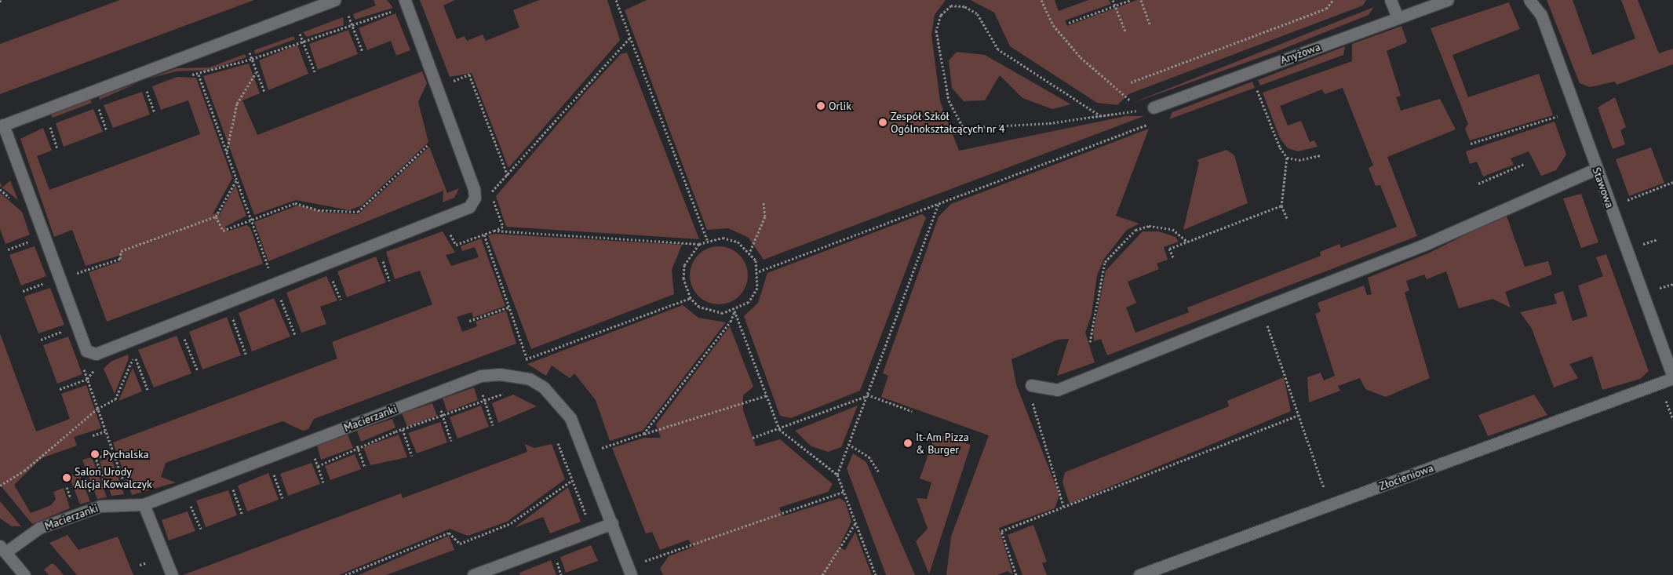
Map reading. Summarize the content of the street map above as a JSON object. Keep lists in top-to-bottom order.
{
  "streets": {
    "street": [
      "Anyżowa",
      "Stawowa",
      "Macierzanki",
      "Złocieniowa"
    ]
  },
  "crossings": [
    ["Stawowa", "Złocieniowa"]
  ],
  "places": [
    "Orlik",
    "Zespół Szkół Ogólnokształcących nr 4",
    "It-Am Pizza & Burger",
    "Pychalska",
    "Salon Urody Alicja Kowalczyk"
  ]
}
